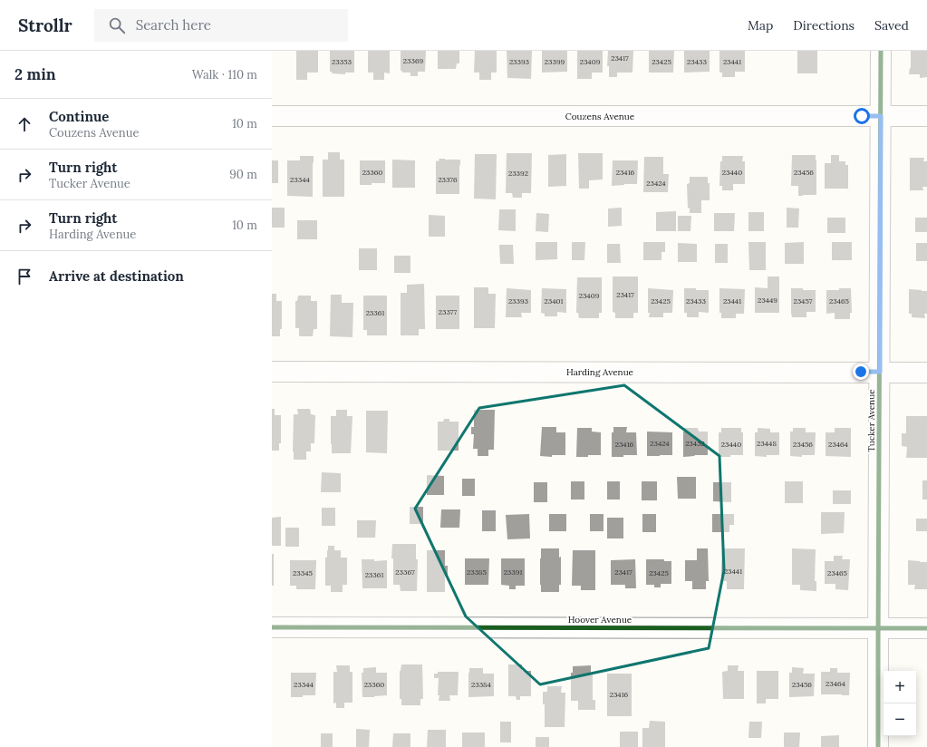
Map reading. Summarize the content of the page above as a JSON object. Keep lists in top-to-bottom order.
{
  "streets": {
    "street": [
      "Couzens Avenue",
      "Harding Avenue",
      "Tucker Avenue",
      "Hoover Avenue"
    ]
  },
  "crossings": [
    ["Couzens Avenue", "Tucker Avenue"],
    ["Harding Avenue", "Tucker Avenue"],
    ["Tucker Avenue", "Hoover Avenue"]
  ],
  "house_numbers": [
    "23417",
    "23369",
    "23353",
    "23393",
    "23399",
    "23409",
    "23425",
    "23433",
    "23441",
    "23360",
    "23416",
    "23440",
    "23456",
    "23392",
    "23344",
    "23376",
    "23424",
    "23417",
    "23409",
    "23449",
    "23393",
    "23401",
    "23425",
    "23433",
    "23441",
    "23457",
    "23465",
    "23377",
    "23361",
    "23424",
    "23432",
    "23448",
    "23416",
    "23440",
    "23456",
    "23464",
    "23441",
    "23367",
    "23385",
    "23391",
    "23417",
    "23345",
    "23425",
    "23465",
    "23361",
    "23464",
    "23344",
    "23360",
    "23384",
    "23456",
    "23416"
  ],
  "page": {
    "header": "Strollr",
    "search": "Search here",
    "nav": ["Map", "Directions", "Saved"],
    "heading": ["2 min", "Walk · 110 m"],
    "list": [
      ["Continue", "Couzens Avenue", "10 m"],
      ["Turn right", "Tucker Avenue", "90 m"],
      ["Turn right", "Harding Avenue", "10 m"],
      "Arrive at destination"
    ],
    "map_buttons": ["+", "−"]
  }
}
